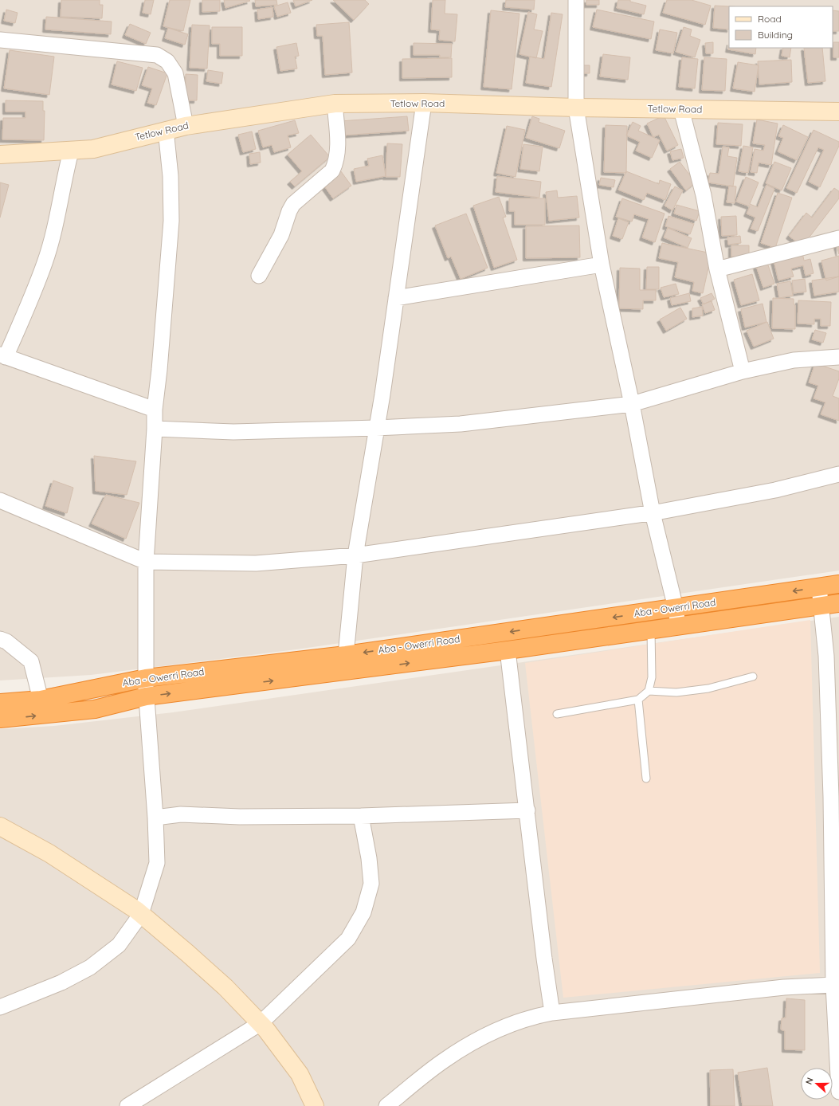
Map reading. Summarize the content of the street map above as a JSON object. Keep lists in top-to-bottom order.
{
  "streets": {
    "highway": ["Aba - Owerri Road"],
    "street": ["Tetlow Road"]
  },
  "legend": ["Road", "Building"],
  "north": "left"
}
